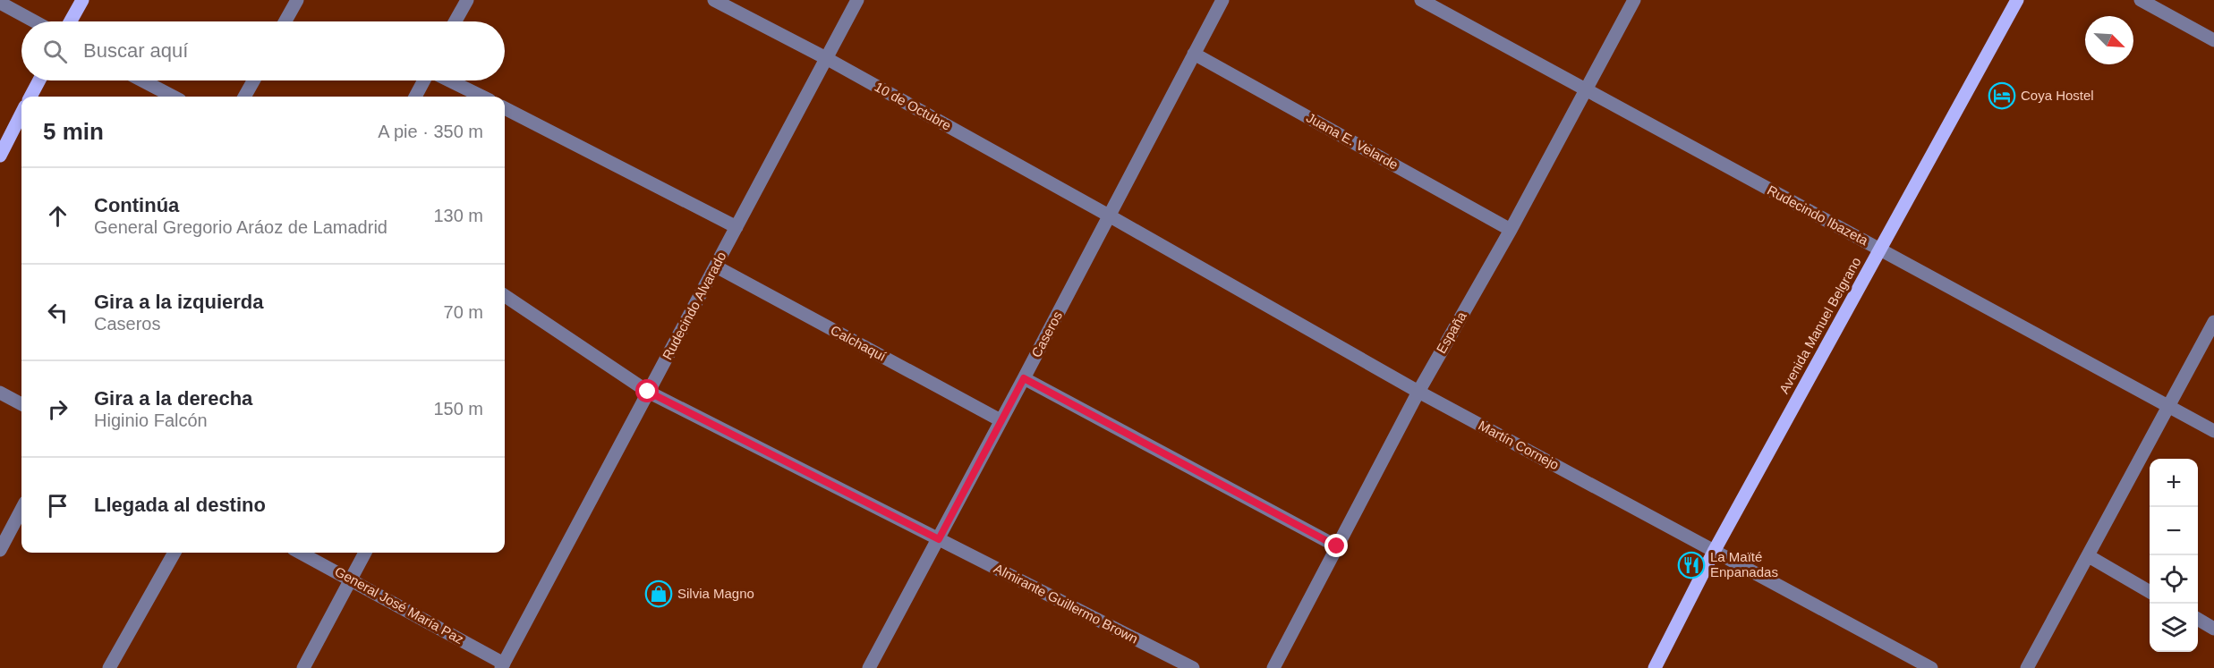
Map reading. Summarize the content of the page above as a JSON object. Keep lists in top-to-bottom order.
{
  "streets": {
    "main road": ["Avenida Manuel Belgrano"],
    "street": [
      "10 de Octubre",
      "Juana E. Velarde",
      "Rudecindo Ibazeta",
      "Rudecindo Alvarado",
      "España",
      "Caseros",
      "Calchaquí",
      "Martín Cornejo",
      "Almirante Guillermo Brown",
      "General José María Paz"
    ]
  },
  "crossings": [
    ["10 de Octubre", "Rudecindo Alvarado"],
    ["10 de Octubre", "Caseros"],
    ["10 de Octubre", "Martín Cornejo"],
    ["Juana E. Velarde", "España"],
    ["Juana E. Velarde", "Caseros"],
    ["Rudecindo Ibazeta", "Avenida Manuel Belgrano"],
    ["Rudecindo Ibazeta", "España"],
    ["Rudecindo Alvarado", "Calchaquí"],
    ["Rudecindo Alvarado", "Almirante Guillermo Brown"],
    ["Rudecindo Alvarado", "General José María Paz"],
    ["Avenida Manuel Belgrano", "Martín Cornejo"],
    ["España", "Martín Cornejo"],
    ["Caseros", "Calchaquí"],
    ["Caseros", "Martín Cornejo"],
    ["Caseros", "Almirante Guillermo Brown"]
  ],
  "places": {
    "hotel": ["Coya Hostel"],
    "restaurant": ["La Maïté Enpanadas"],
    "shop": ["Silvia Magno"]
  },
  "north": "bottom right",
  "page": {
    "search": "Buscar aquí",
    "heading": ["5 min", "A pie · 350 m"],
    "list": [
      ["Continúa", "General Gregorio Aráoz de Lamadrid", "130 m"],
      ["Gira a la izquierda", "Caseros", "70 m"],
      ["Gira a la derecha", "Higinio Falcón", "150 m"],
      "Llegada al destino"
    ],
    "map_buttons": ["+", "−"]
  }
}
